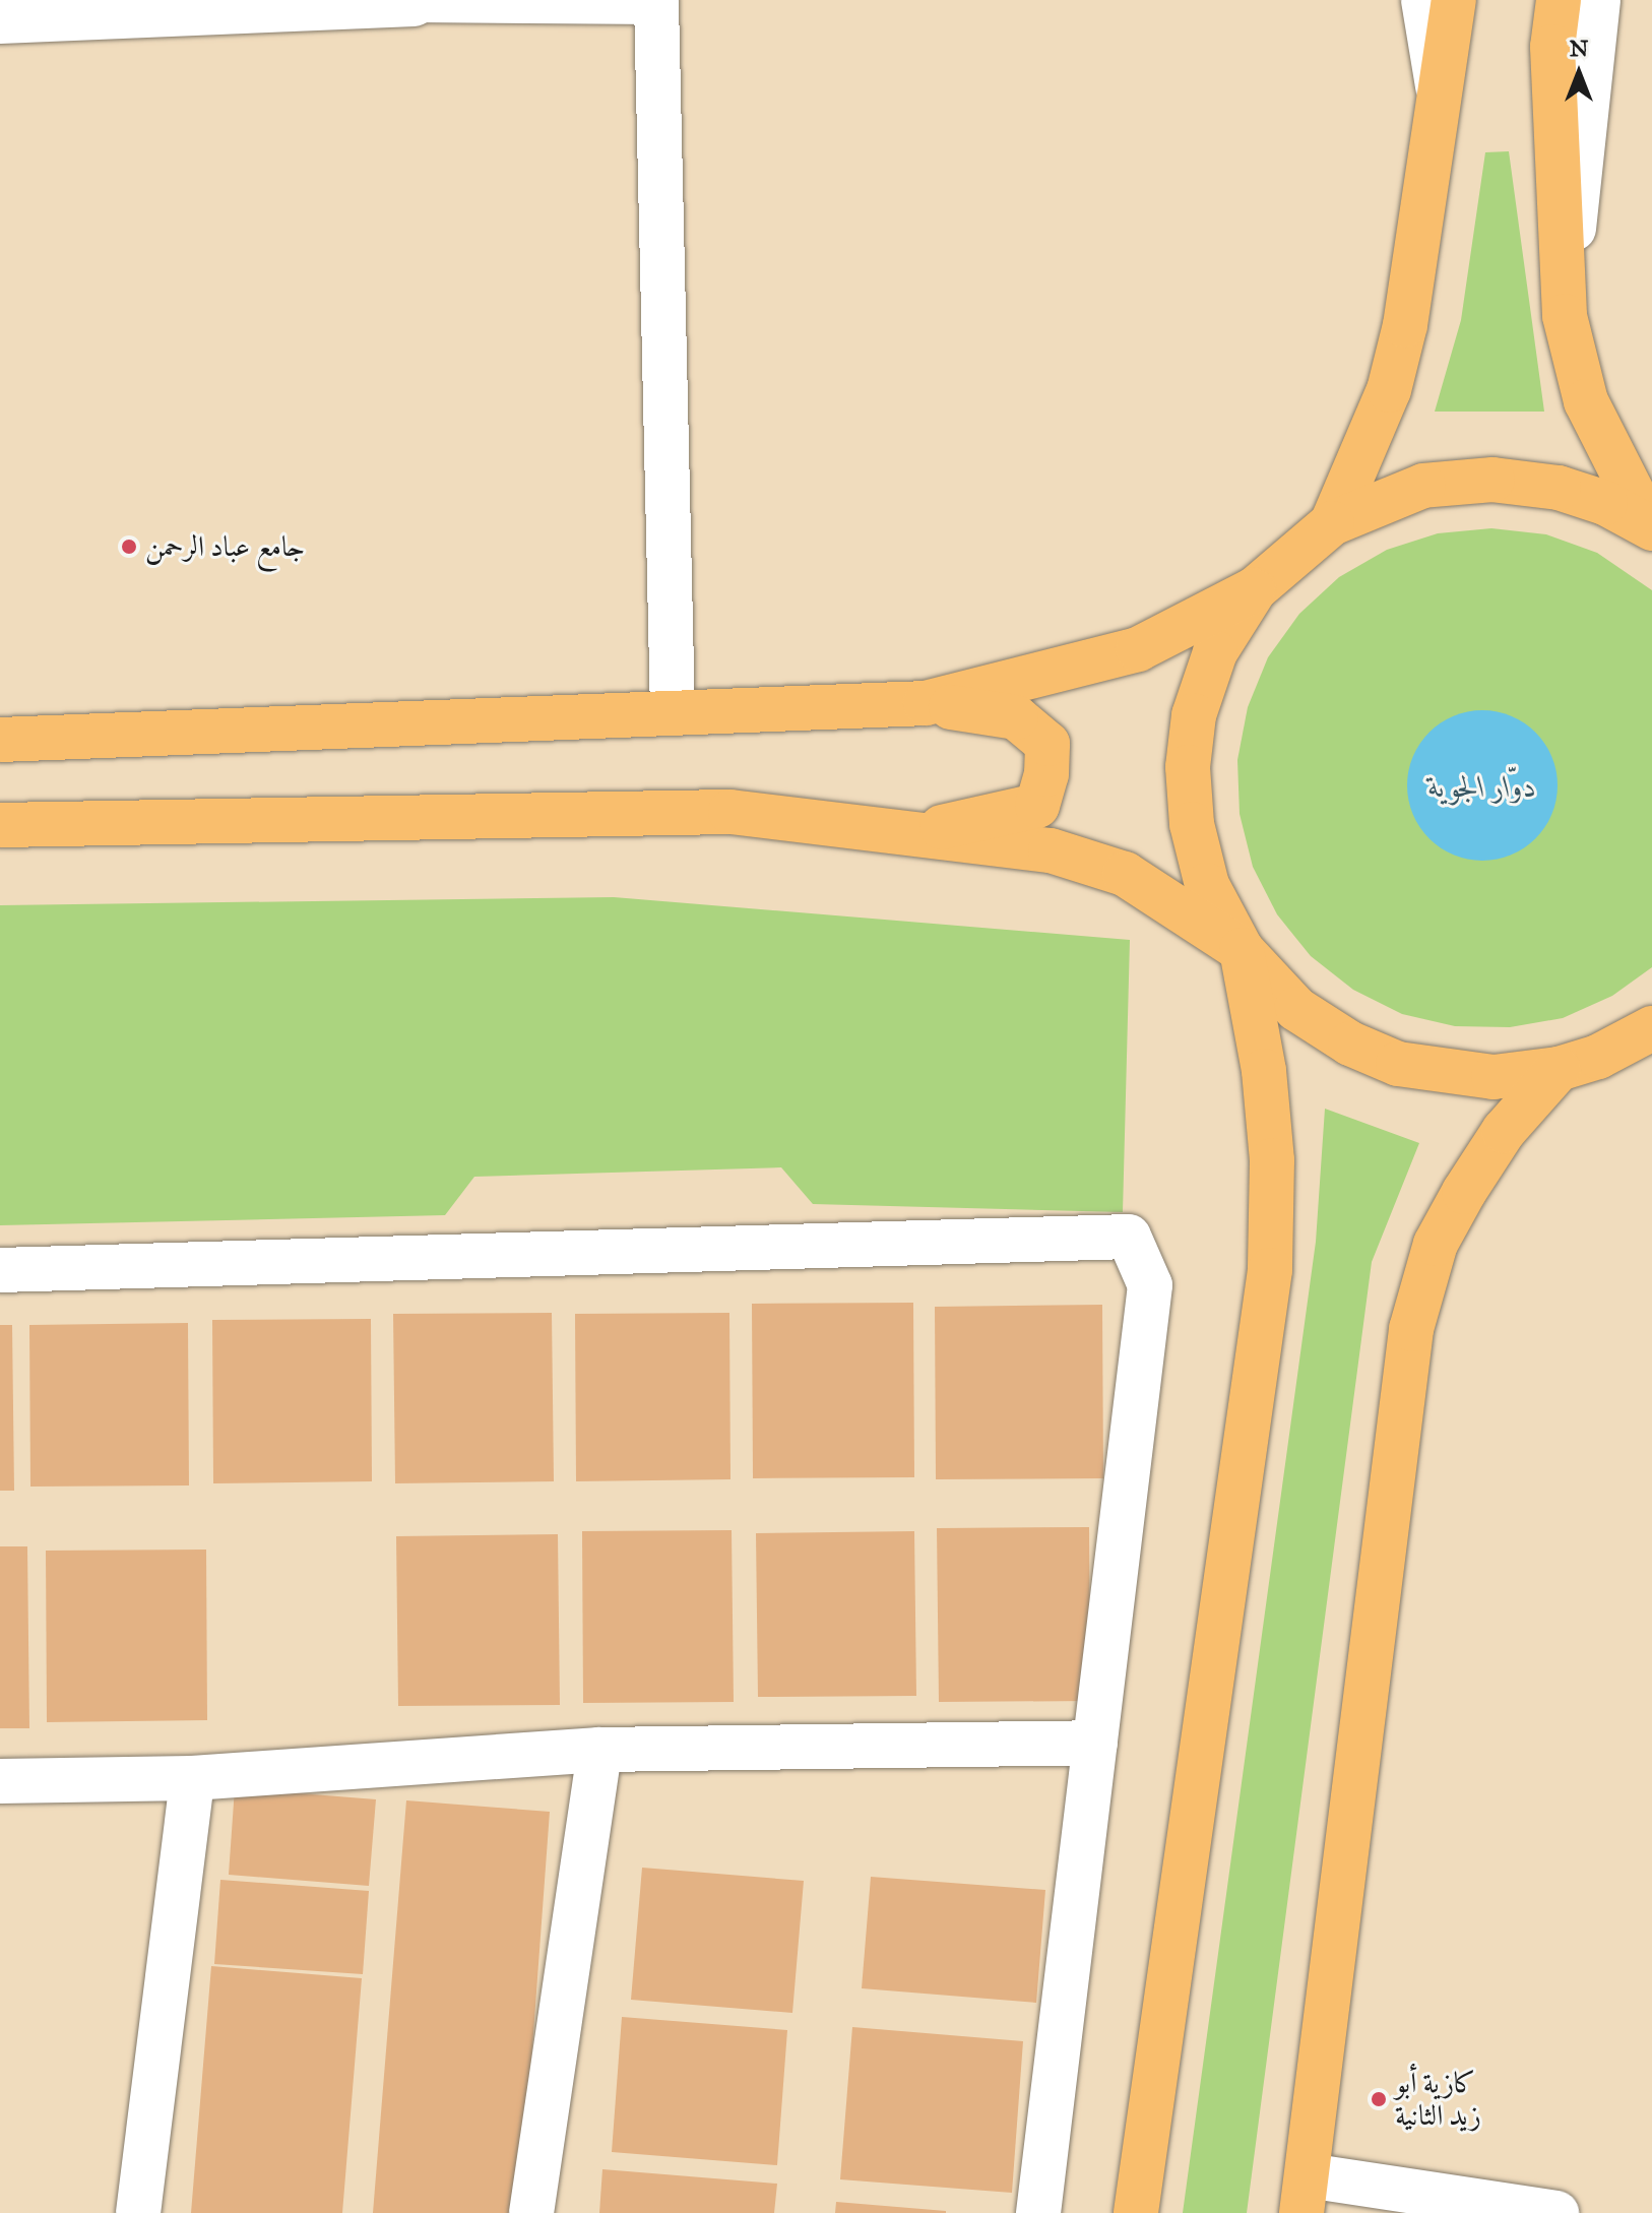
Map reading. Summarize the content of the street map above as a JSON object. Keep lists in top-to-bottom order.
{
  "water": ["دوّار الجوية"],
  "places": ["جامع عباد الرحمن", "كازية أبو زيد الثانية"],
  "north": "top"
}
